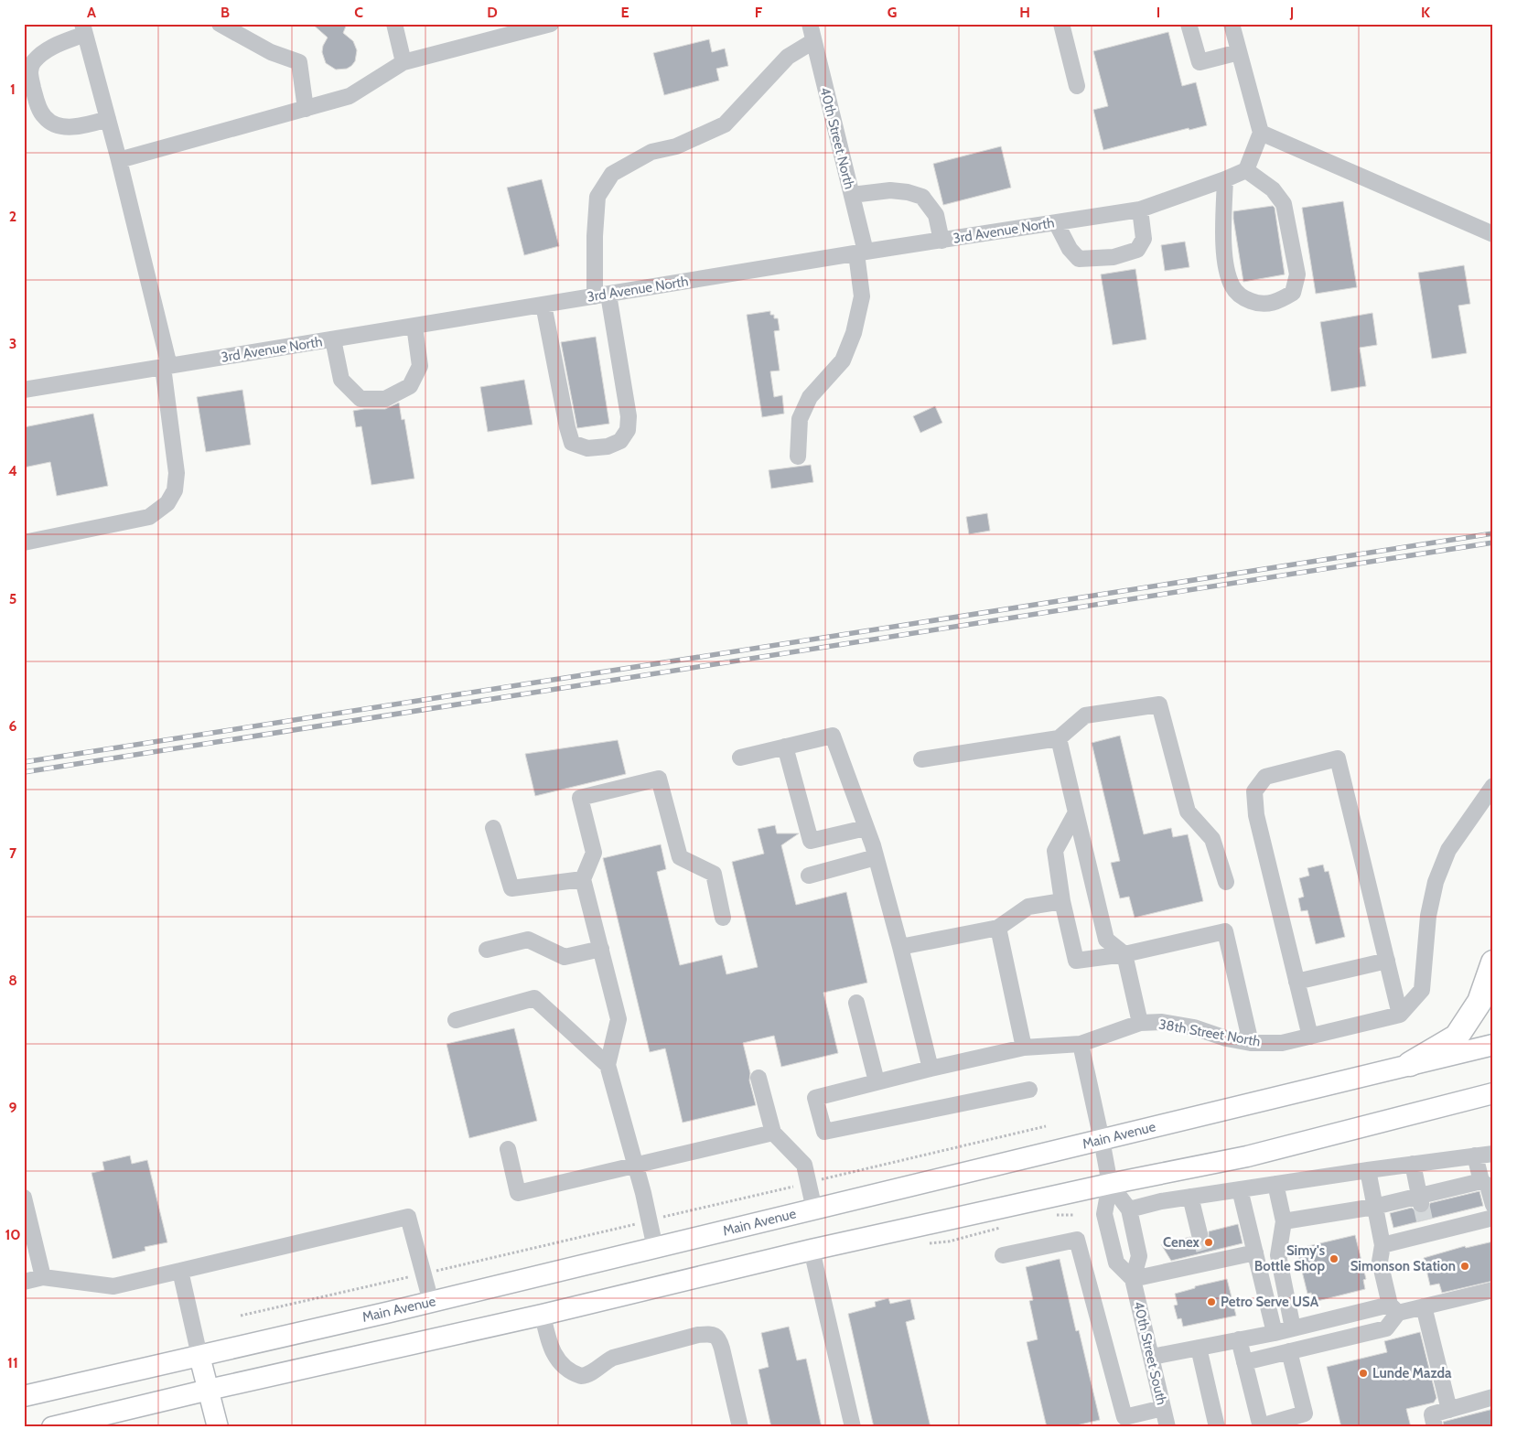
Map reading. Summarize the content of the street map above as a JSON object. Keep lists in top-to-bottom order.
{
  "streets": {
    "main road": ["Main Avenue"],
    "street": [
      "40th Street North",
      "3rd Avenue North",
      "38th Street North",
      "40th Street South"
    ]
  },
  "crossings": [
    ["40th Street North", "3rd Avenue North"]
  ],
  "places": [
    "Cenex",
    "Simy's Bottle Shop",
    "Simonson Station",
    "Petro Serve USA",
    "Lunde Mazda"
  ],
  "grid": {
    "columns": [
      "A",
      "B",
      "C",
      "D",
      "E",
      "F",
      "G",
      "H",
      "I",
      "J",
      "K"
    ],
    "rows": [
      "1",
      "2",
      "3",
      "4",
      "5",
      "6",
      "7",
      "8",
      "9",
      "10",
      "11"
    ]
  }
}
